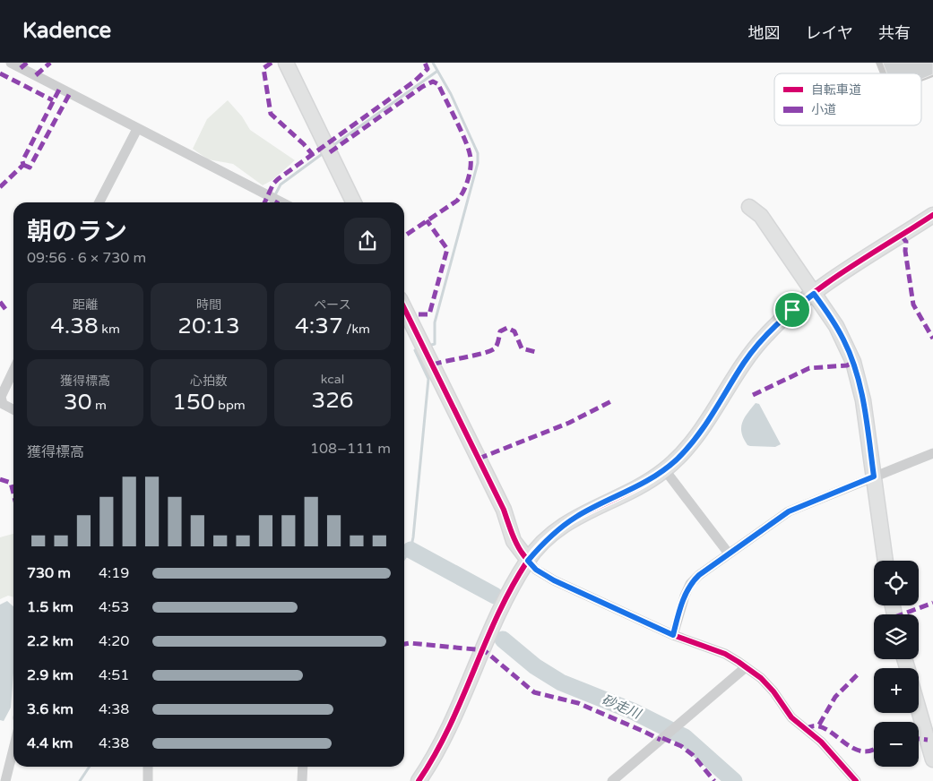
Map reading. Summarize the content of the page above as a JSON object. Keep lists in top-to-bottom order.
{
  "water": ["砂走川"],
  "legend": ["自転車道", "小道"],
  "page": {
    "header": "Kadence",
    "nav": ["地図", "レイヤ", "共有"],
    "heading": ["朝のラン", "09:56 · 6 × 730 m"],
    "stats": [
      ["距離", "4.38 km"],
      ["時間", "20:13"],
      ["ペース", "4:37 /km"],
      ["獲得標高", "30 m"],
      ["心拍数", "150 bpm"],
      ["kcal", "326"]
    ],
    "chart": ["獲得標高", "108–111 m"],
    "list": [
      {
        "name": "730 m",
        "note": "4:19"
      },
      {
        "name": "1.5 km",
        "note": "4:53"
      },
      {
        "name": "2.2 km",
        "note": "4:20"
      },
      {
        "name": "2.9 km",
        "note": "4:51"
      },
      {
        "name": "3.6 km",
        "note": "4:38"
      },
      {
        "name": "4.4 km",
        "note": "4:38"
      }
    ],
    "map_buttons": ["+", "−"]
  }
}
